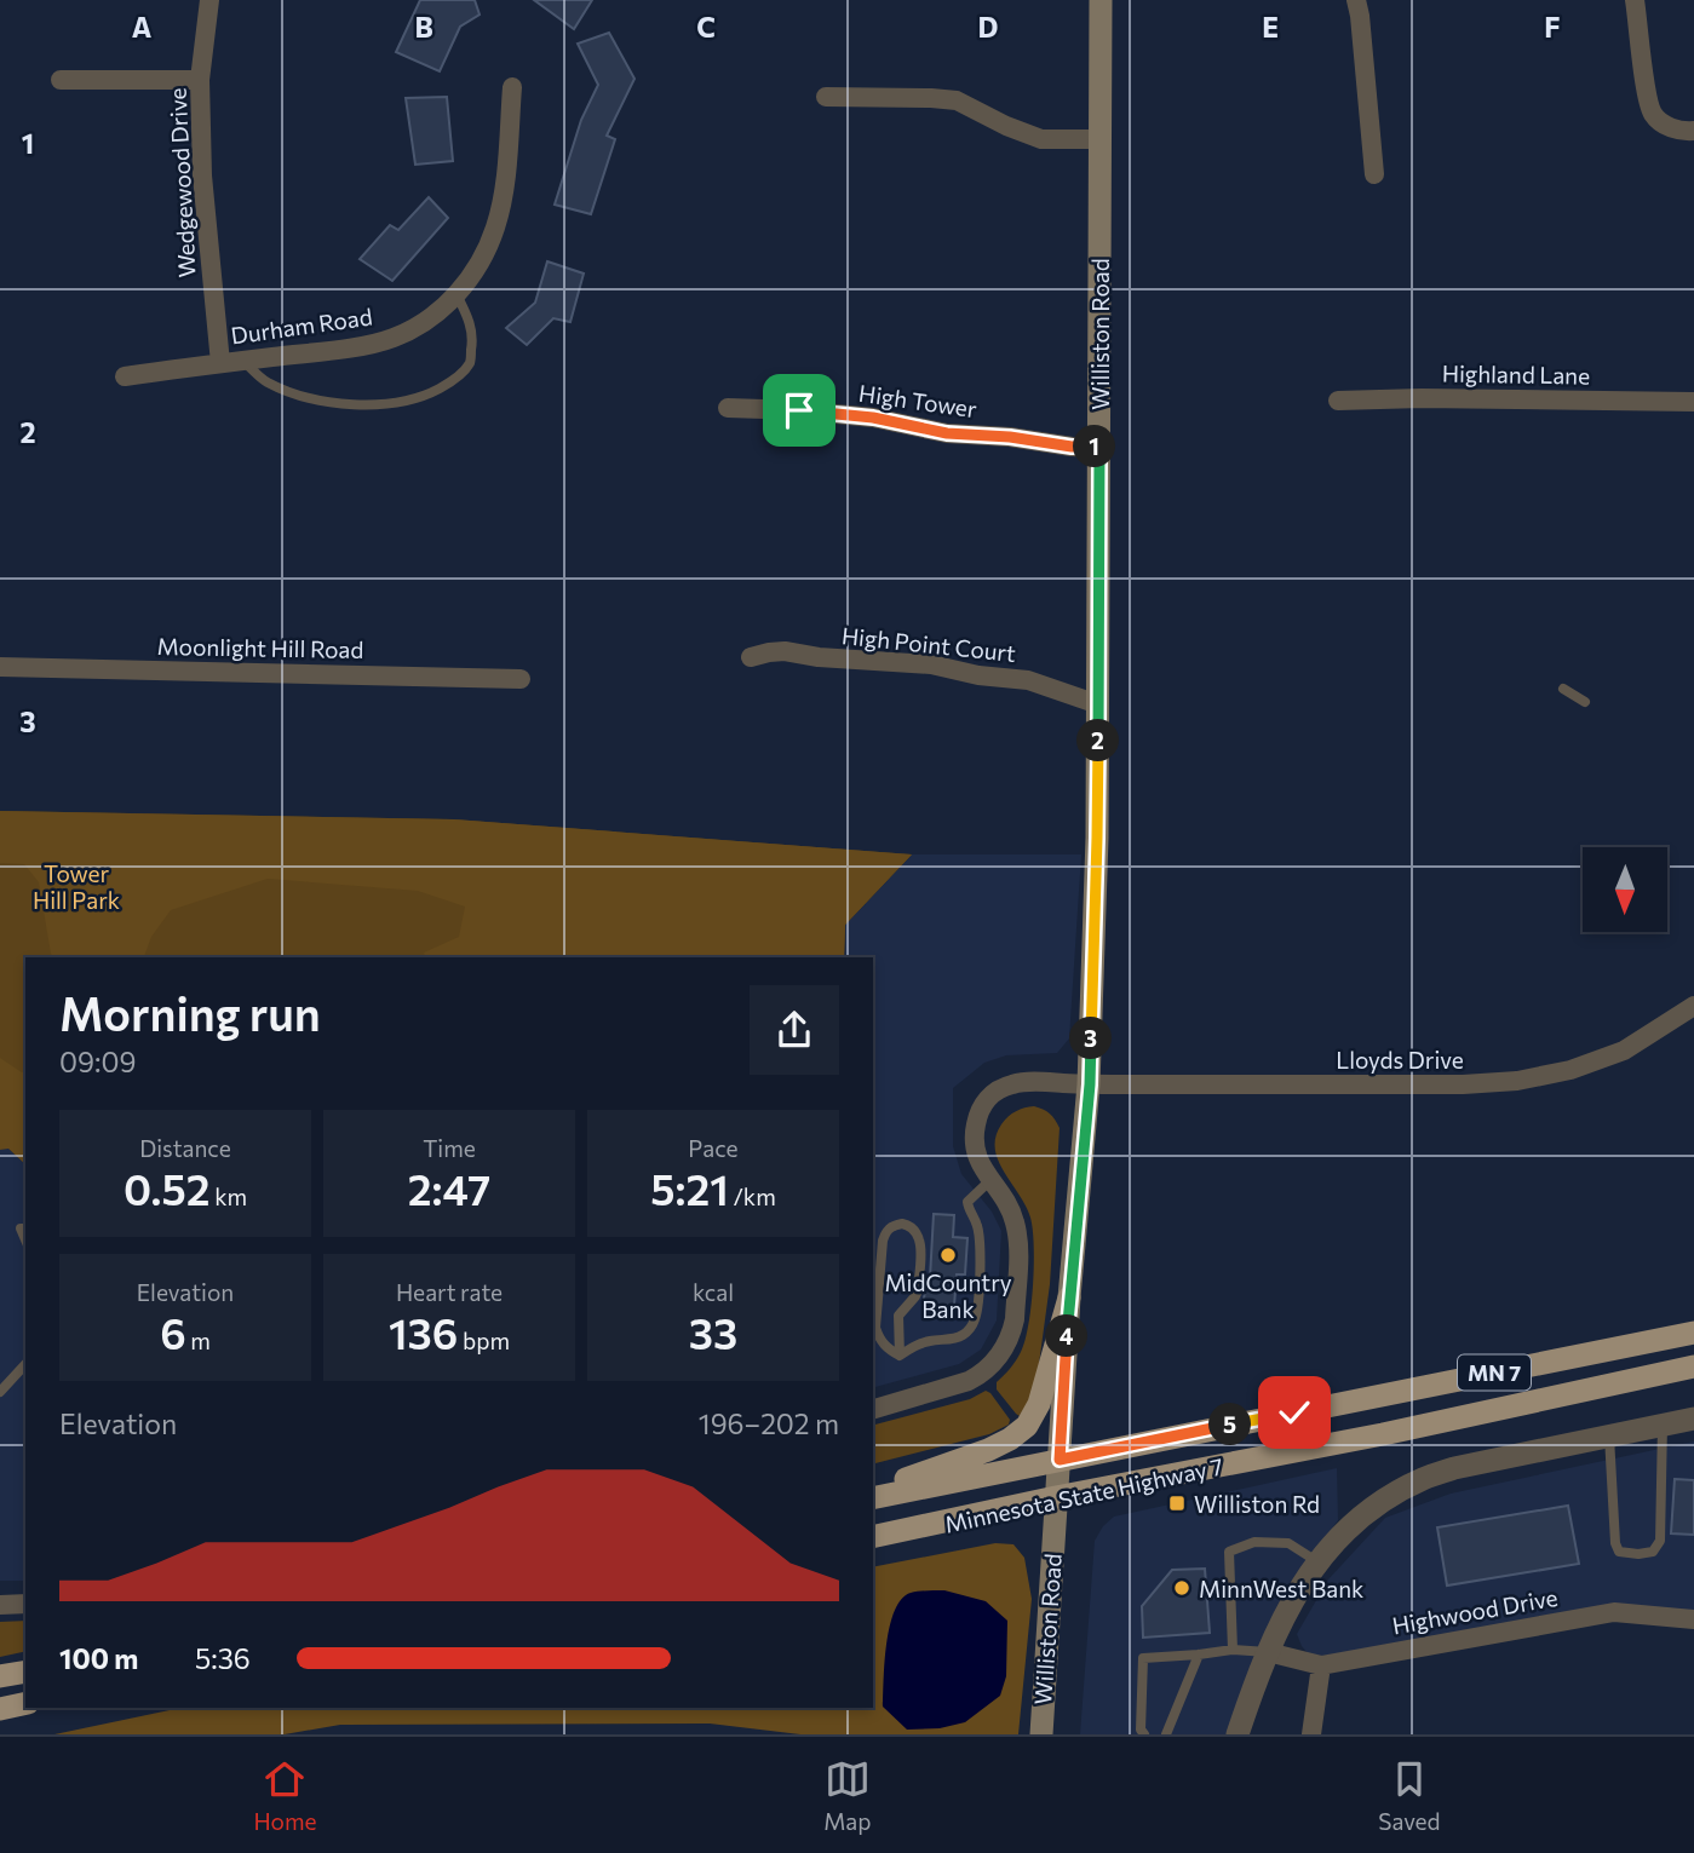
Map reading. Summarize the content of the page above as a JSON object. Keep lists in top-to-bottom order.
{
  "streets": {
    "main road": ["Williston Road", "MN 7", "Minnesota State Highway 7"],
    "street": [
      "Wedgewood Drive",
      "Durham Road",
      "Highland Lane",
      "High Tower",
      "High Point Court",
      "Moonlight Hill Road",
      "Lloyds Drive",
      "Highwood Drive"
    ]
  },
  "crossings": [
    ["Wedgewood Drive", "Durham Road"],
    ["Williston Road", "High Tower"],
    ["Williston Road", "High Point Court"],
    ["Williston Road", "Lloyds Drive"],
    ["Williston Road", "Minnesota State Highway 7"]
  ],
  "parks": ["Tower Hill Park"],
  "places": {
    "other": ["MidCountry Bank", "MinnWest Bank"],
    "transit": ["Williston Rd"]
  },
  "north": "bottom",
  "page": {
    "pins": [
      "1",
      "2",
      "3",
      "4",
      "5"
    ],
    "heading": ["Morning run", "09:09"],
    "stats": [
      ["Distance", "0.52 km"],
      ["Time", "2:47"],
      ["Pace", "5:21 /km"],
      ["Elevation", "6 m"],
      ["Heart rate", "136 bpm"],
      ["kcal", "33"]
    ],
    "chart": ["Elevation", "196–202 m"],
    "list": [
      {
        "name": "100 m",
        "note": "5:36"
      }
    ],
    "tabs": ["Home", "Map", "Saved"]
  },
  "grid": {
    "columns": [
      "A",
      "B",
      "C",
      "D",
      "E",
      "F"
    ],
    "rows": ["1", "2", "3"]
  }
}
